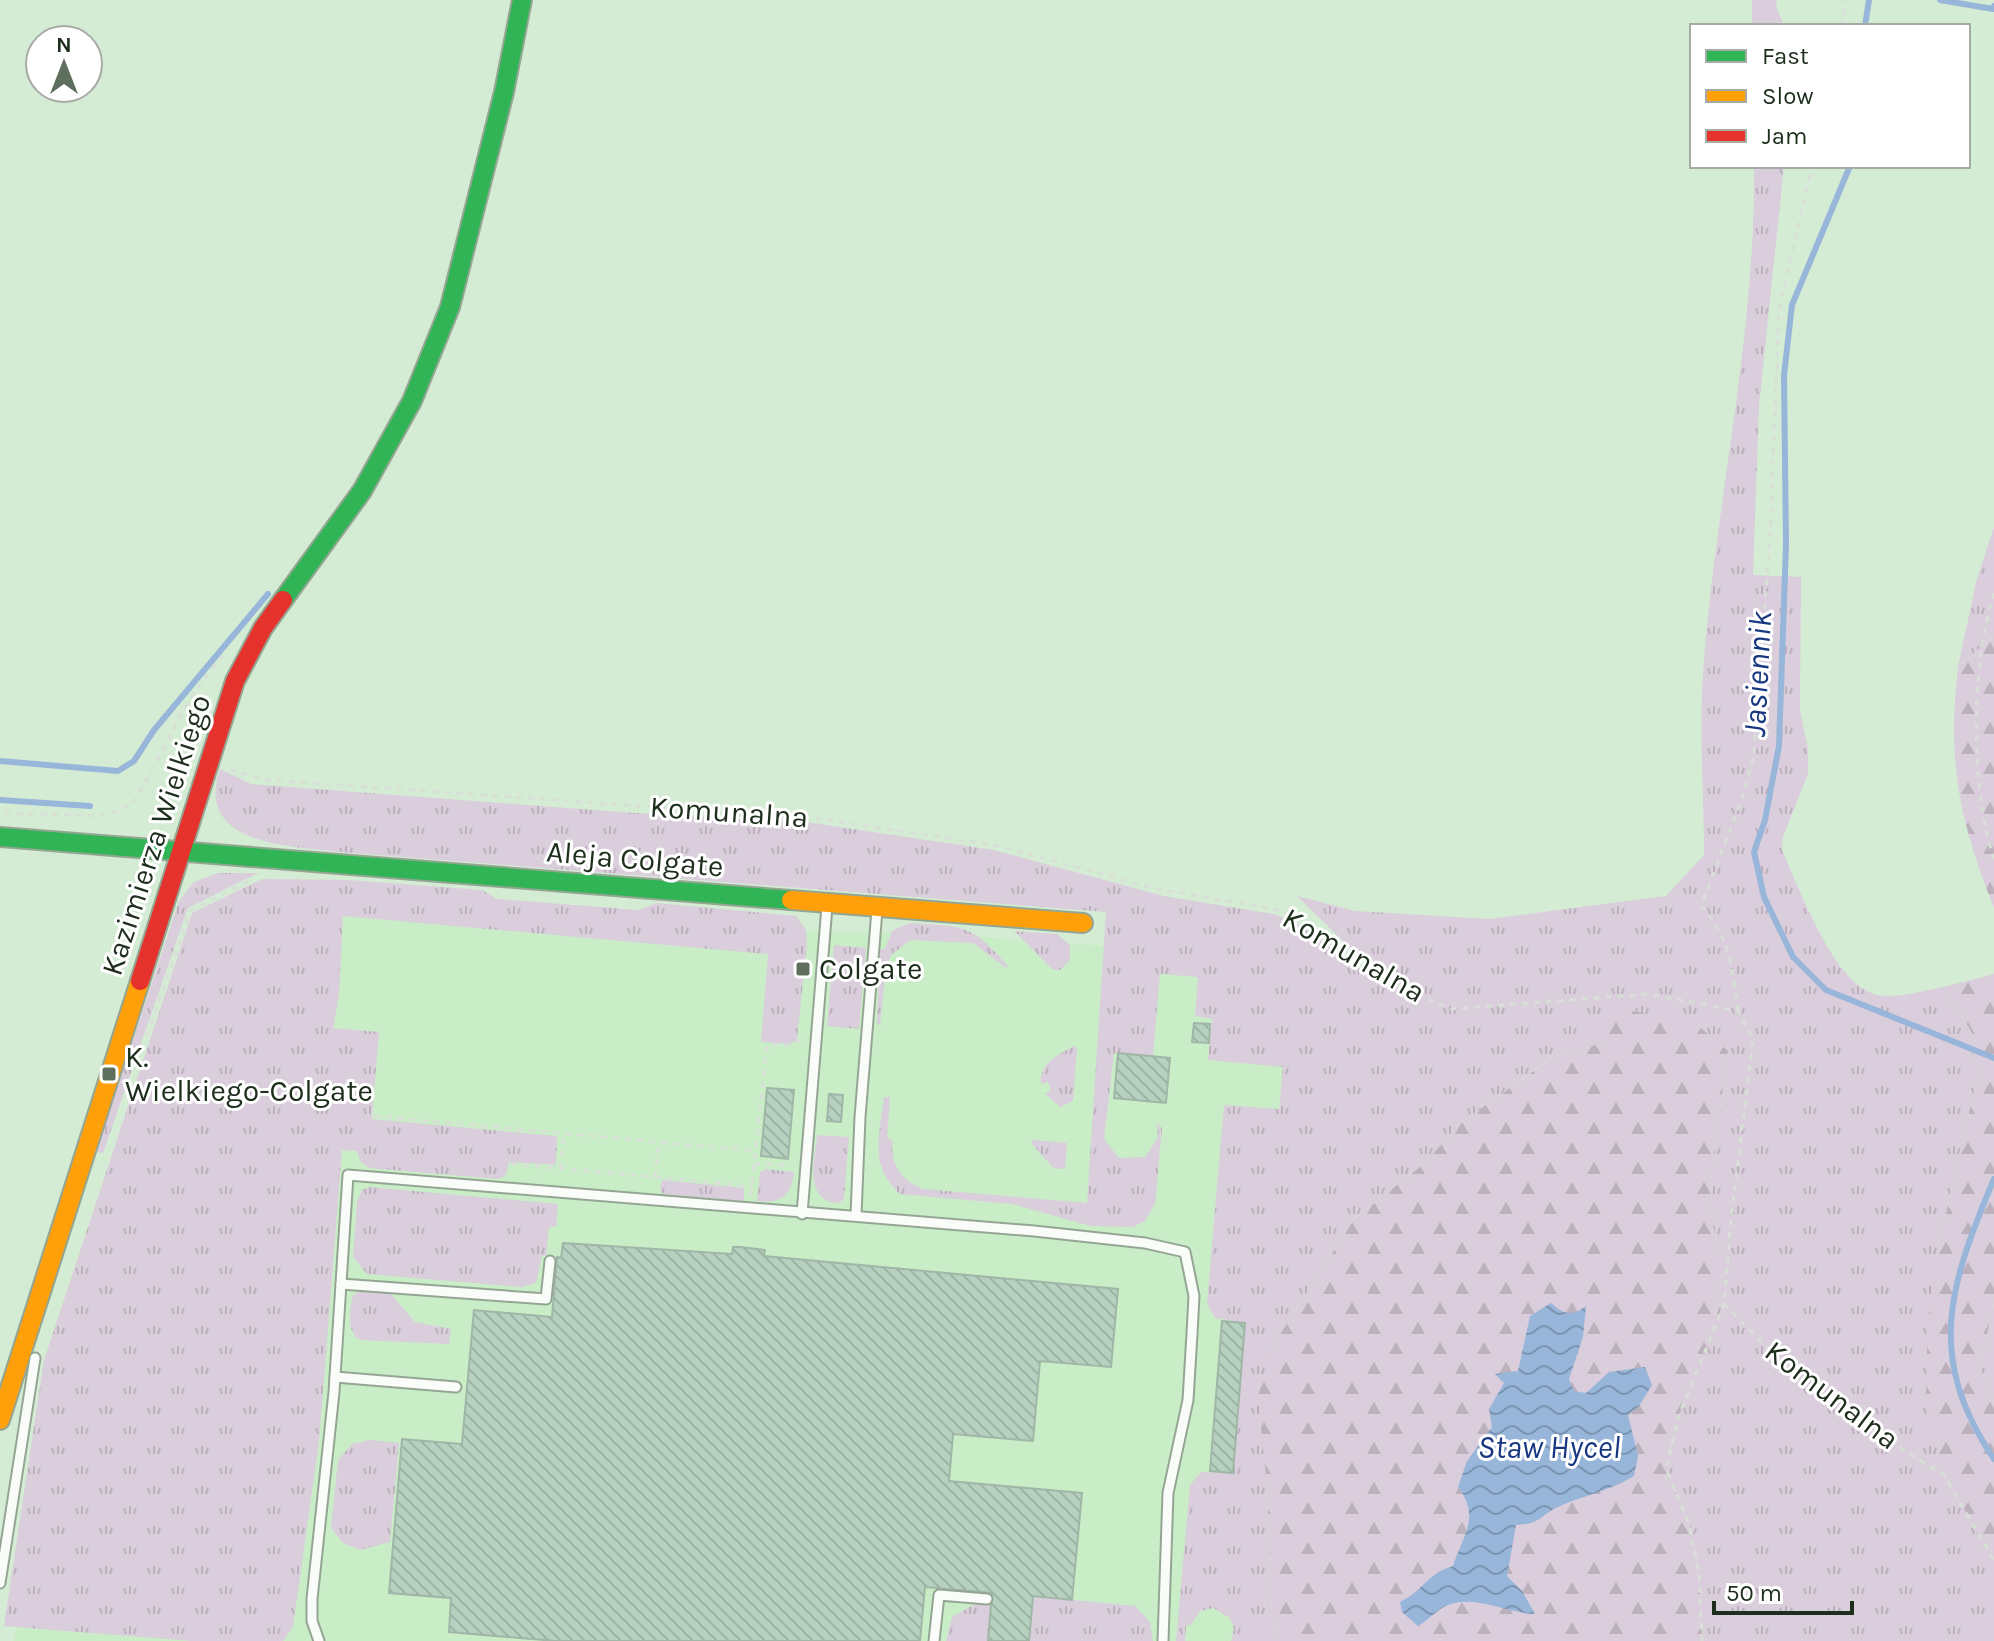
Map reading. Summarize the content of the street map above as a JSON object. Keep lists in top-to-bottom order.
{
  "streets": {
    "street": ["Kazimierza Wielkiego", "Aleja Colgate"],
    "path": ["Komunalna"]
  },
  "crossings": [
    ["Komunalna", "Kazimierza Wielkiego"],
    ["Kazimierza Wielkiego", "Aleja Colgate"]
  ],
  "water": ["Jasiennik", "Staw Hycel"],
  "places": {
    "transit": ["Colgate", "K. Wielkiego-Colgate"]
  },
  "legend": ["Fast", "Slow", "Jam"],
  "scale_bar": "50 m",
  "north": "top"
}
